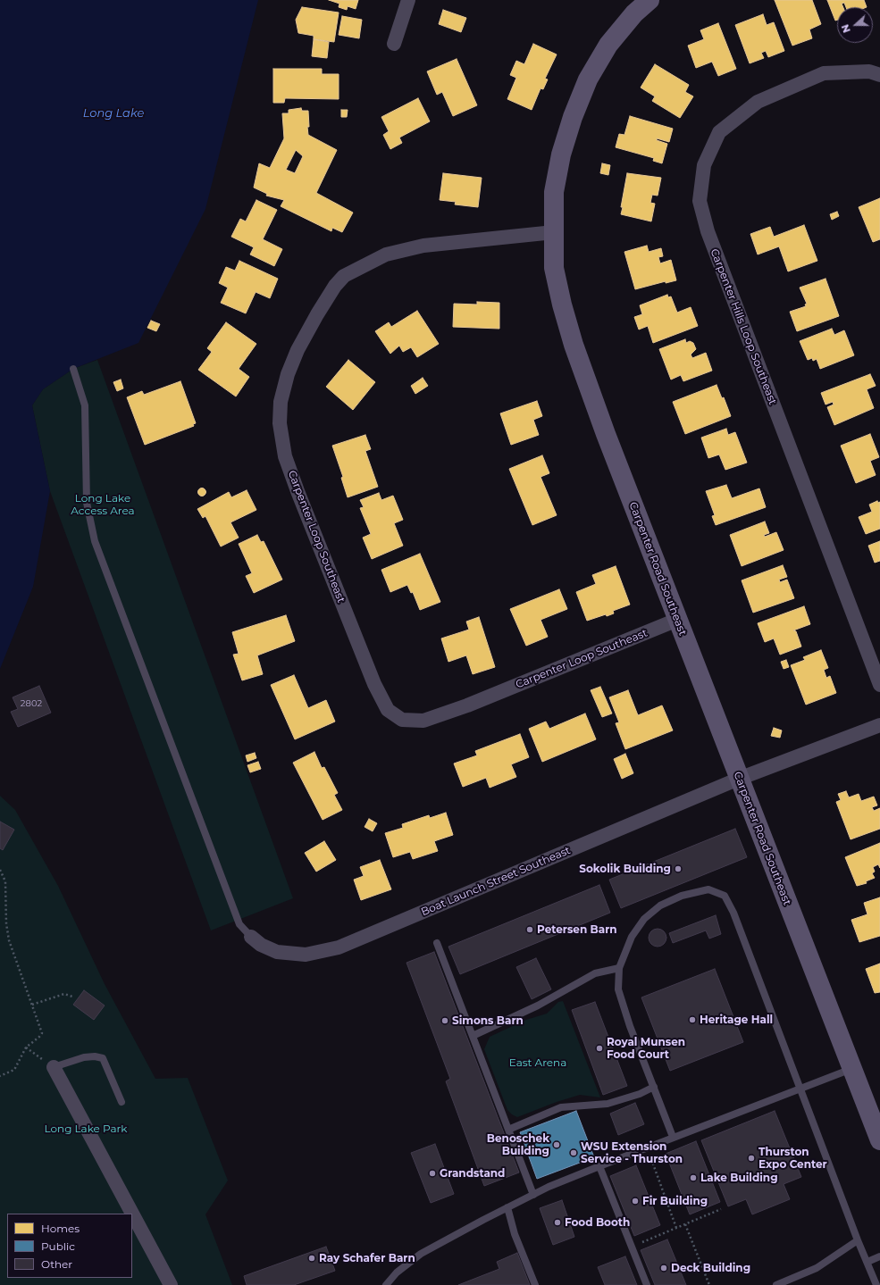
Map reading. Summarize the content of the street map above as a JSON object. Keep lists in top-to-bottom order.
{
  "streets": {
    "street": [
      "Carpenter Hills Loop Southeast",
      "Carpenter Loop Southeast",
      "Carpenter Road Southeast",
      "Boat Launch Street Southeast"
    ]
  },
  "crossings": [
    ["Carpenter Loop Southeast", "Carpenter Road Southeast"],
    ["Carpenter Road Southeast", "Boat Launch Street Southeast"]
  ],
  "water": ["Long Lake"],
  "parks": ["Long Lake Access Area", "East Arena", "Long Lake Park"],
  "places": [
    "Sokolik Building",
    "Petersen Barn",
    "Heritage Hall",
    "Simons Barn",
    "Royal Munsen Food Court",
    "Benoschek Building",
    "WSU Extension Service - Thurston",
    "Thurston Expo Center",
    "Grandstand",
    "Lake Building",
    "Fir Building",
    "Food Booth",
    "Ray Schafer Barn",
    "Deck Building"
  ],
  "house_numbers": ["2802"],
  "legend": ["Homes", "Public", "Other"],
  "north": "left"
}
